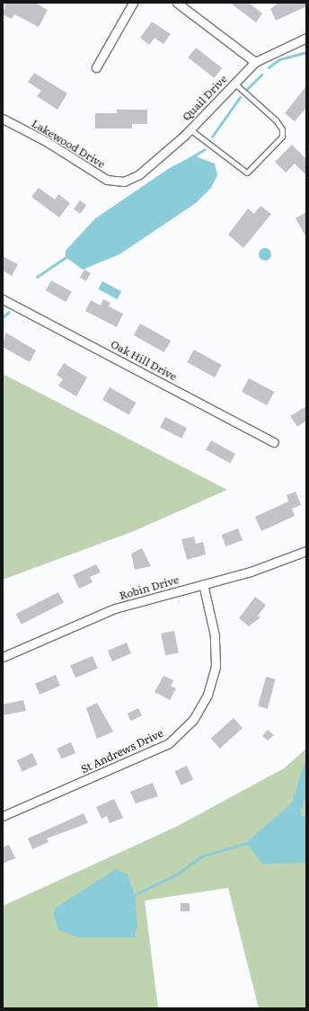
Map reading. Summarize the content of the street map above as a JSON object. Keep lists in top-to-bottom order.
{
  "streets": {
    "street": [
      "Quail Drive",
      "Lakewood Drive",
      "Oak Hill Drive",
      "Robin Drive",
      "St Andrews Drive"
    ]
  },
  "crossings": [
    ["Quail Drive", "Lakewood Drive"],
    ["Robin Drive", "St Andrews Drive"]
  ]
}
